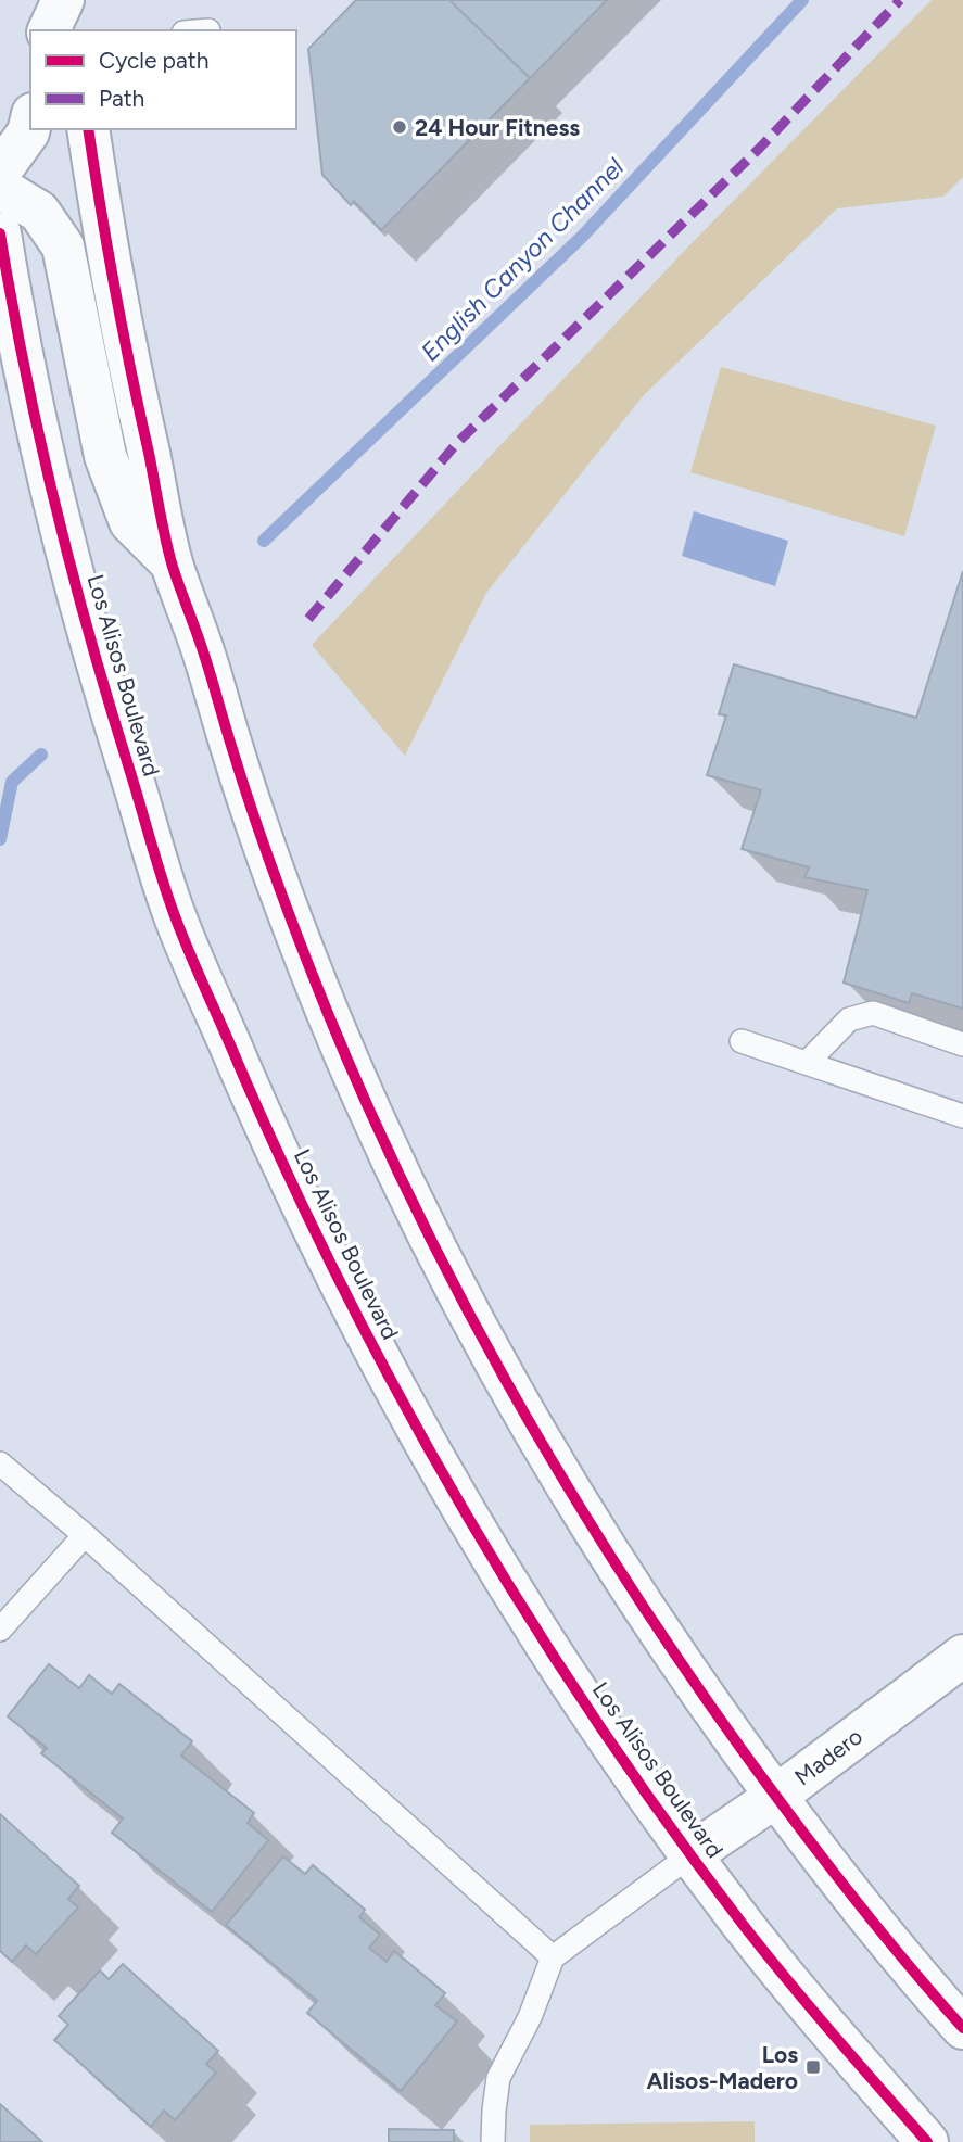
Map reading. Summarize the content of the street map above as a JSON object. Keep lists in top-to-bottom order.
{
  "streets": {
    "main road": ["Los Alisos Boulevard", "Madero"]
  },
  "crossings": [
    ["Los Alisos Boulevard", "Madero"]
  ],
  "water": ["English Canyon Channel"],
  "places": {
    "other": ["24 Hour Fitness"],
    "transit": ["Los Alisos-Madero"]
  },
  "legend": ["Cycle path", "Path"]
}
